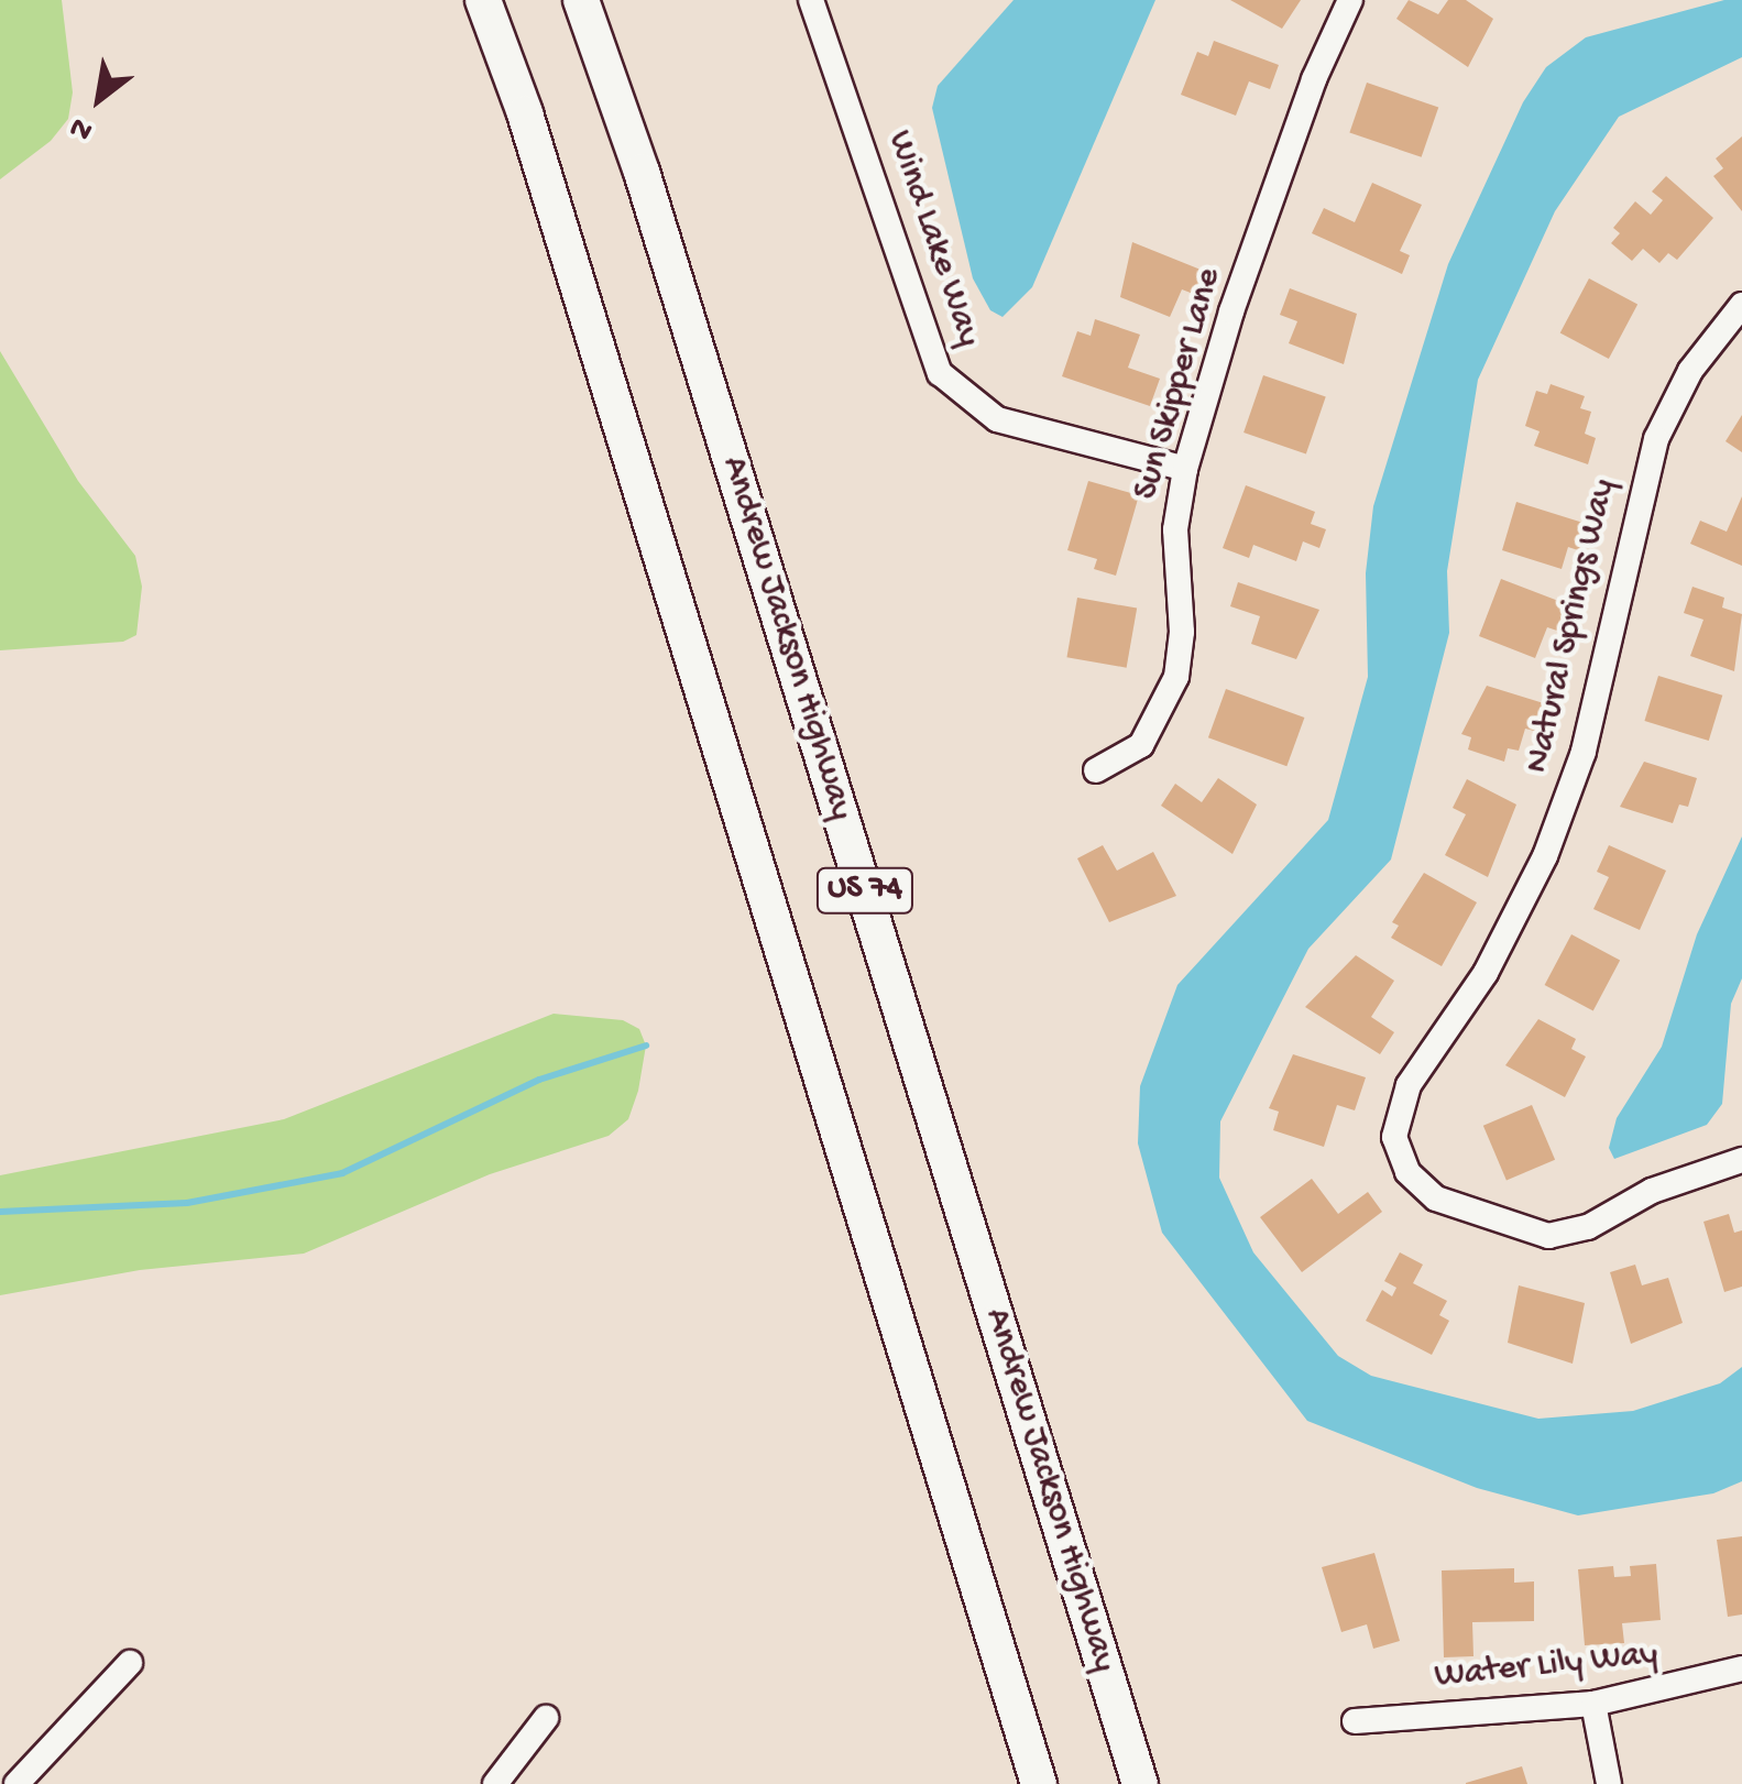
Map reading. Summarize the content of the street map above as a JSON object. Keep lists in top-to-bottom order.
{
  "streets": {
    "highway": ["Andrew Jackson Highway", "US 74"],
    "street": [
      "Wind Lake Way",
      "Sun Skipper Lane",
      "Natural Springs Way",
      "Water Lily Way"
    ]
  },
  "crossings": [
    ["Wind Lake Way", "Sun Skipper Lane"]
  ],
  "north": "bottom left"
}
